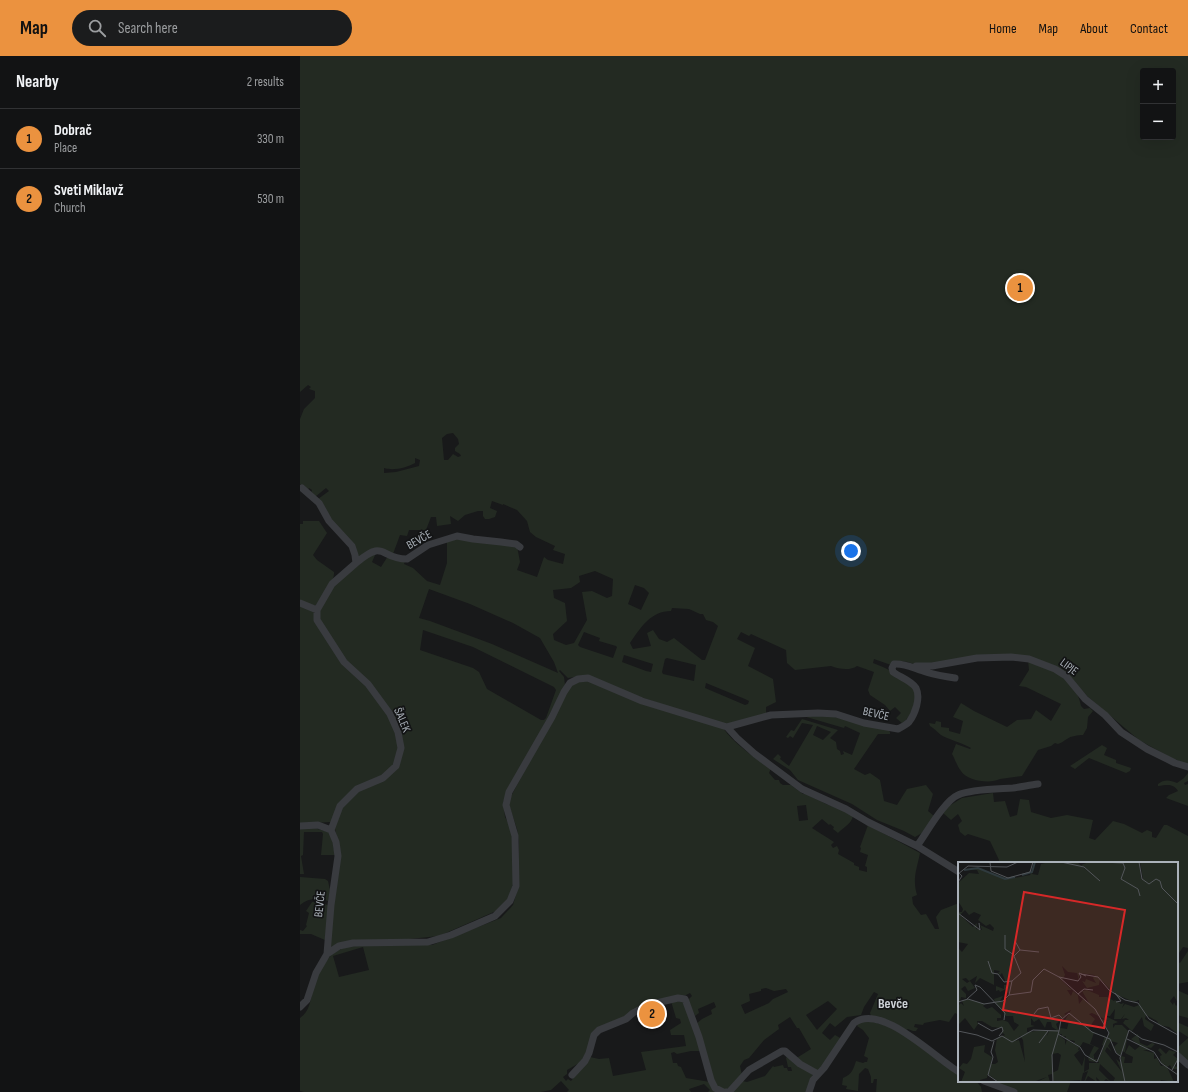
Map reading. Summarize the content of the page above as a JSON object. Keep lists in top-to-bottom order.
{
  "streets": {
    "street": ["BEVČE", "LIPJE", "ŠALEK"]
  },
  "crossings": [
    ["BEVČE", "LIPJE"],
    ["BEVČE", "ŠALEK"]
  ],
  "districts": ["Bevče"],
  "page": {
    "header": "Map",
    "search": "Search here",
    "nav": [
      "Home",
      "Map",
      "About",
      "Contact"
    ],
    "heading": ["Nearby", "2 results"],
    "map_buttons": ["+", "−"],
    "list": [
      {
        "mark": "1",
        "name": "Dobrač",
        "note": "Place",
        "value": "330 m"
      },
      {
        "mark": "2",
        "name": "Sveti Miklavž",
        "note": "Church",
        "value": "530 m"
      }
    ],
    "pins": ["1", "2"]
  }
}
